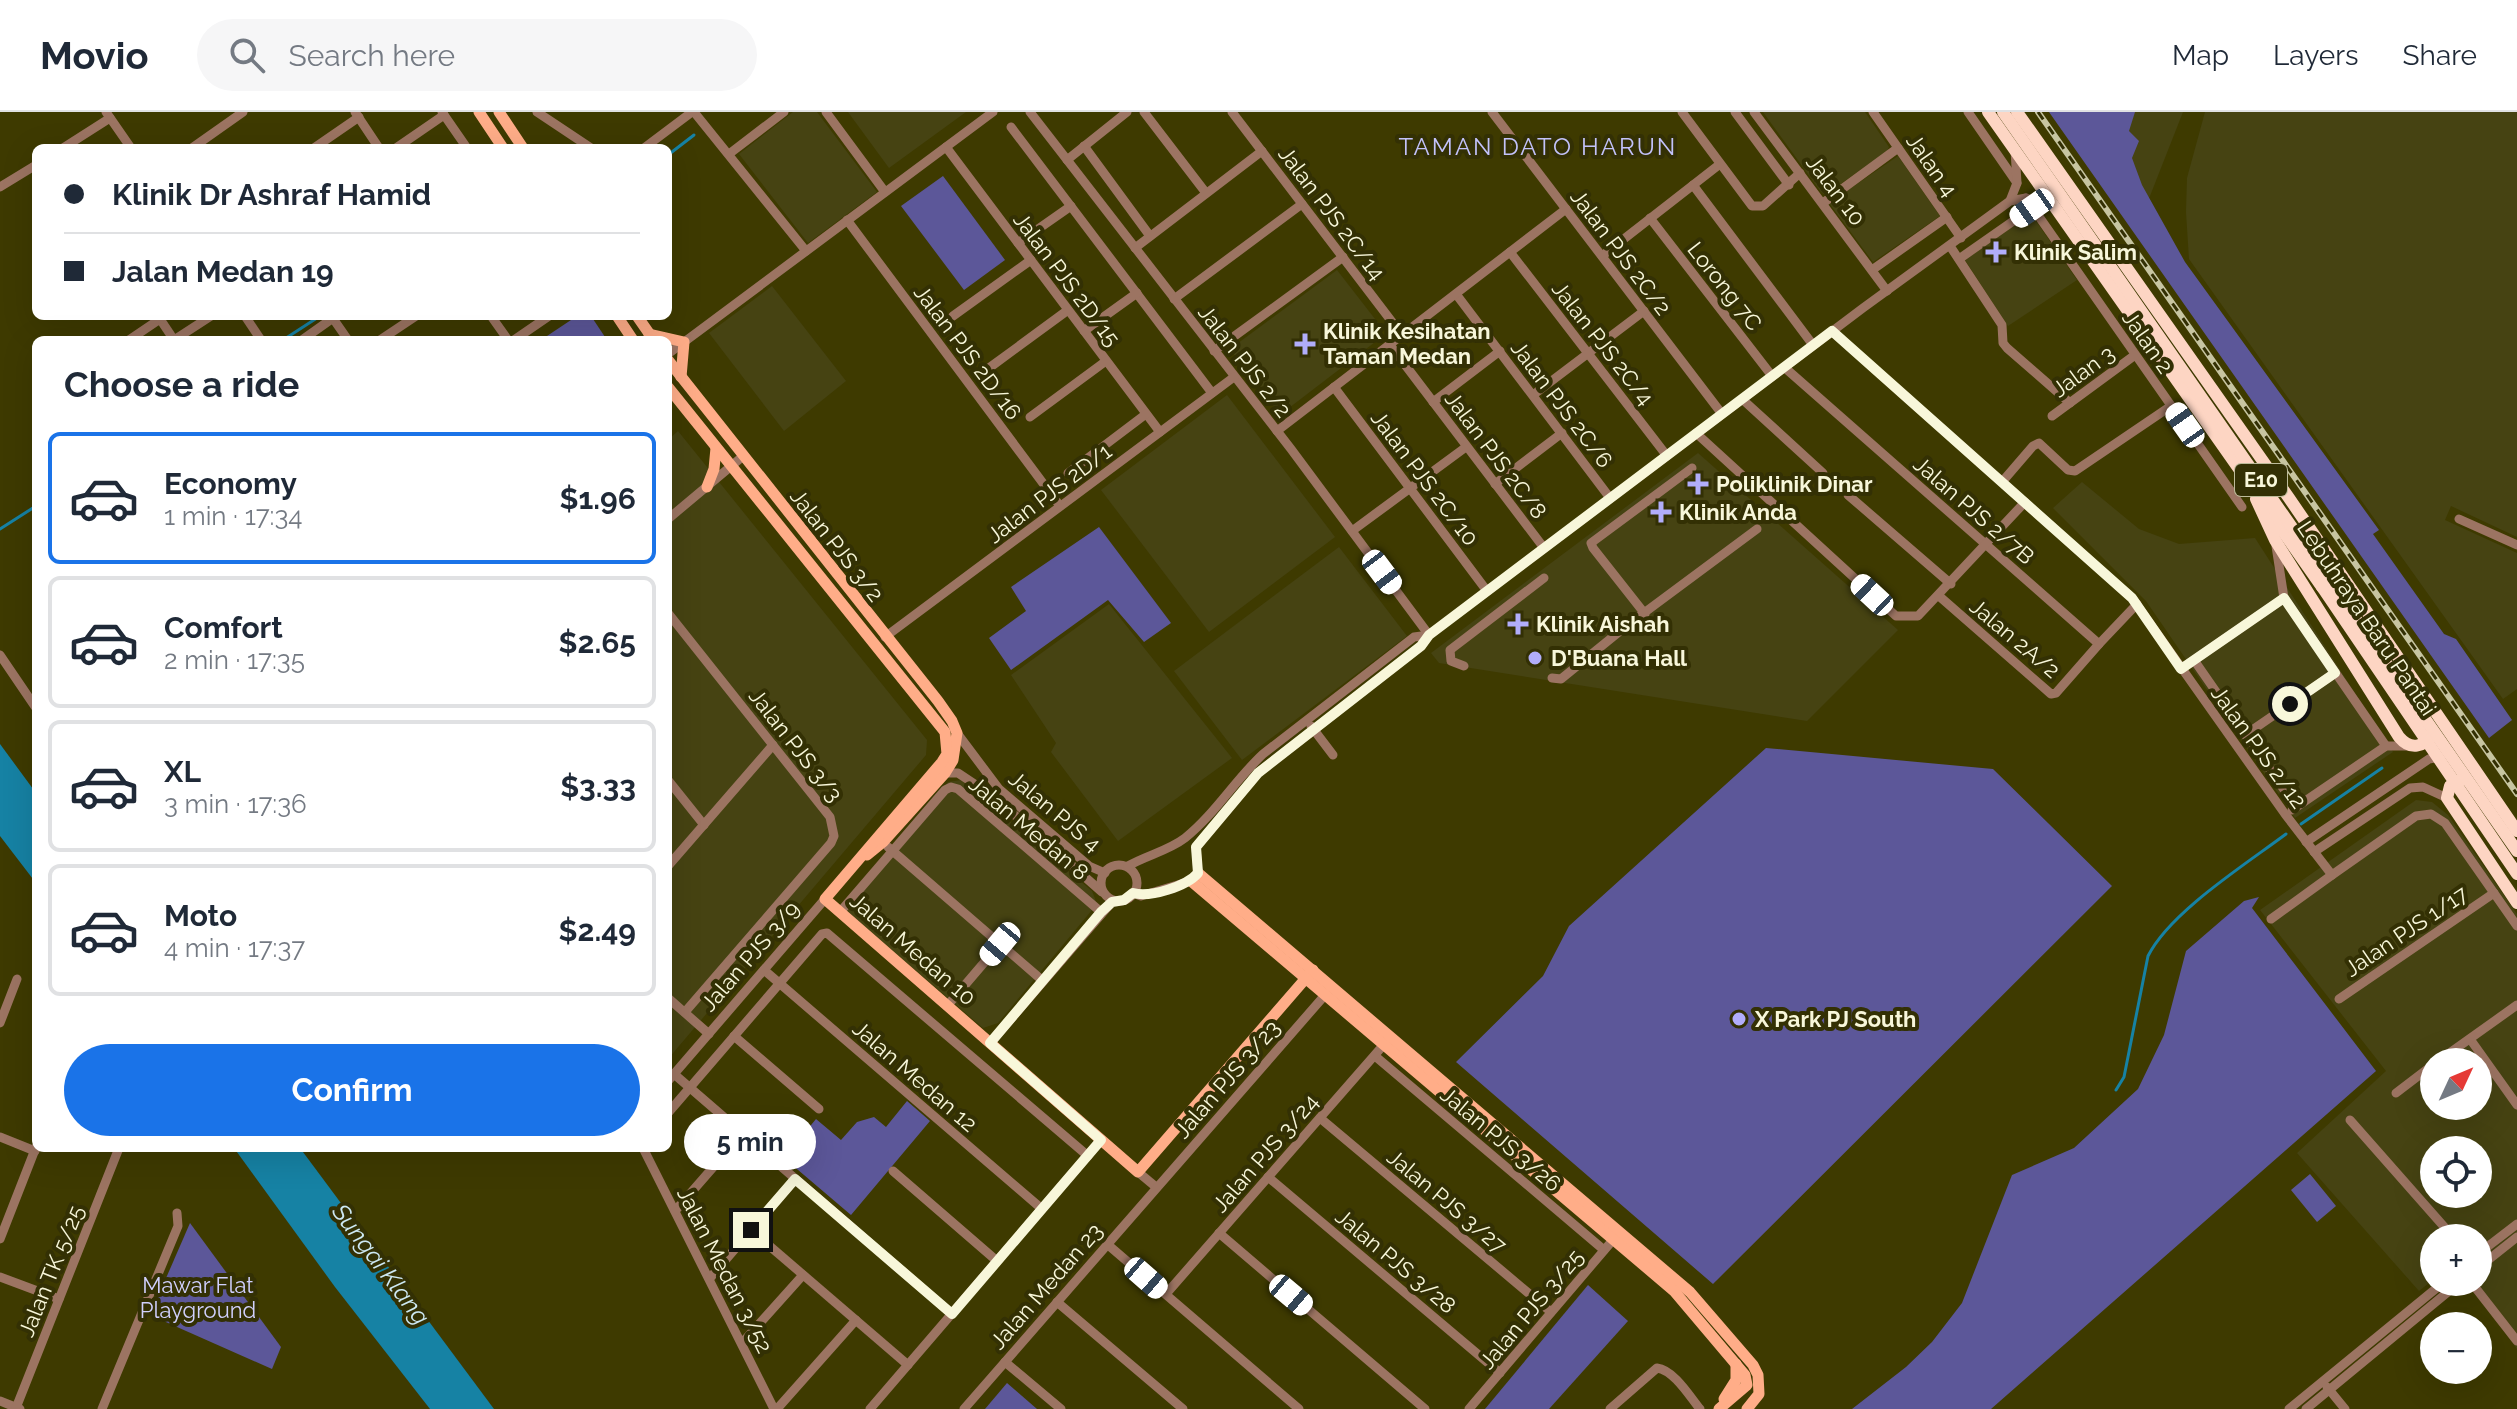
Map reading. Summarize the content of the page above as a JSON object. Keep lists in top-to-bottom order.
{
  "streets": {
    "highway": ["E10", "Lebuhraya Baru Pantai"],
    "main road": ["Jalan PJS 3/2", "Jalan Medan 10", "Jalan PJS 3/9"],
    "street": [
      "Jalan 4",
      "Jalan 10",
      "Jalan PJS 2C/14",
      "Jalan PJS 2C/2",
      "Jalan PJS 2D/15",
      "Lorong 7C",
      "Jalan 2",
      "Jalan PJS 2C/4",
      "Jalan PJS 2D/16",
      "Jalan PJS 2/2",
      "Jalan 3",
      "Jalan PJS 2C/6",
      "Jalan PJS 2C/8",
      "Jalan PJS 2C/10",
      "Jalan PJS 2D/1",
      "Jalan PJS 2/7B",
      "Jalan 2A/2",
      "Jalan PJS 3/3",
      "Jalan PJS 2/12",
      "Jalan PJS 4",
      "Jalan Medan 8",
      "Jalan PJS 1/17",
      "Jalan Medan 12",
      "Jalan PJS 3/23",
      "Jalan PJS 3/26",
      "Jalan PJS 3/24",
      "Jalan PJS 3/27",
      "Jalan PJS 3/28",
      "Jalan Medan 3/52",
      "Jalan TK 5/25",
      "Jalan Medan 23",
      "Jalan PJS 3/25"
    ]
  },
  "crossings": [
    ["Jalan PJS 2D/15", "Jalan PJS 2D/1"],
    ["Jalan 2", "Jalan 3"],
    ["Jalan PJS 2D/16", "Jalan PJS 2D/1"],
    ["Jalan PJS 2/2", "Jalan PJS 2D/1"],
    ["Jalan PJS 2D/1", "Jalan PJS 3/2"],
    ["Jalan PJS 2/7B", "Jalan 2A/2"],
    ["Jalan PJS 3/2", "Jalan PJS 4"],
    ["Jalan PJS 3/2", "Jalan PJS 3/9"],
    ["Jalan PJS 4", "Jalan PJS 3/9"],
    ["Jalan Medan 8", "Jalan Medan 10"],
    ["Jalan Medan 8", "Jalan PJS 3/9"],
    ["Jalan Medan 10", "Jalan PJS 3/9"],
    ["Jalan Medan 10", "Jalan PJS 3/23"],
    ["Jalan Medan 10", "Jalan Medan 23"],
    ["Jalan PJS 3/9", "Jalan Medan 12"],
    ["Jalan PJS 3/23", "Jalan Medan 23"],
    ["Jalan PJS 3/26", "Jalan PJS 3/24"],
    ["Jalan PJS 3/26", "Jalan PJS 3/25"],
    ["Jalan PJS 3/24", "Jalan PJS 3/27"],
    ["Jalan PJS 3/24", "Jalan PJS 3/28"],
    ["Jalan PJS 3/27", "Jalan PJS 3/25"],
    ["Jalan PJS 3/28", "Jalan PJS 3/25"]
  ],
  "districts": ["TAMAN DATO HARUN"],
  "water": ["Sungai Klang"],
  "parks": ["Mawar Flat Playground"],
  "places": {
    "health": [
      "Klinik Salim",
      "Klinik Kesihatan Taman Medan",
      "Poliklinik Dinar",
      "Klinik Anda",
      "Klinik Aishah"
    ],
    "other": ["D'Buana Hall", "X Park PJ South"]
  },
  "north": "top right",
  "page": {
    "header": "Movio",
    "search": "Search here",
    "nav": ["Map", "Layers", "Share"],
    "banner": ["Klinik Dr Ashraf Hamid", "Jalan Medan 19"],
    "heading": "Choose a ride",
    "list": [
      {
        "name": "Economy",
        "note": "1 min · 17:34",
        "value": "$1.96"
      },
      {
        "name": "Comfort",
        "note": "2 min · 17:35",
        "value": "$2.65"
      },
      {
        "name": "XL",
        "note": "3 min · 17:36",
        "value": "$3.33"
      },
      {
        "name": "Moto",
        "note": "4 min · 17:37",
        "value": "$2.49"
      }
    ],
    "buttons": "Confirm",
    "map_buttons": ["+", "−"],
    "bubble": "5 min"
  }
}
